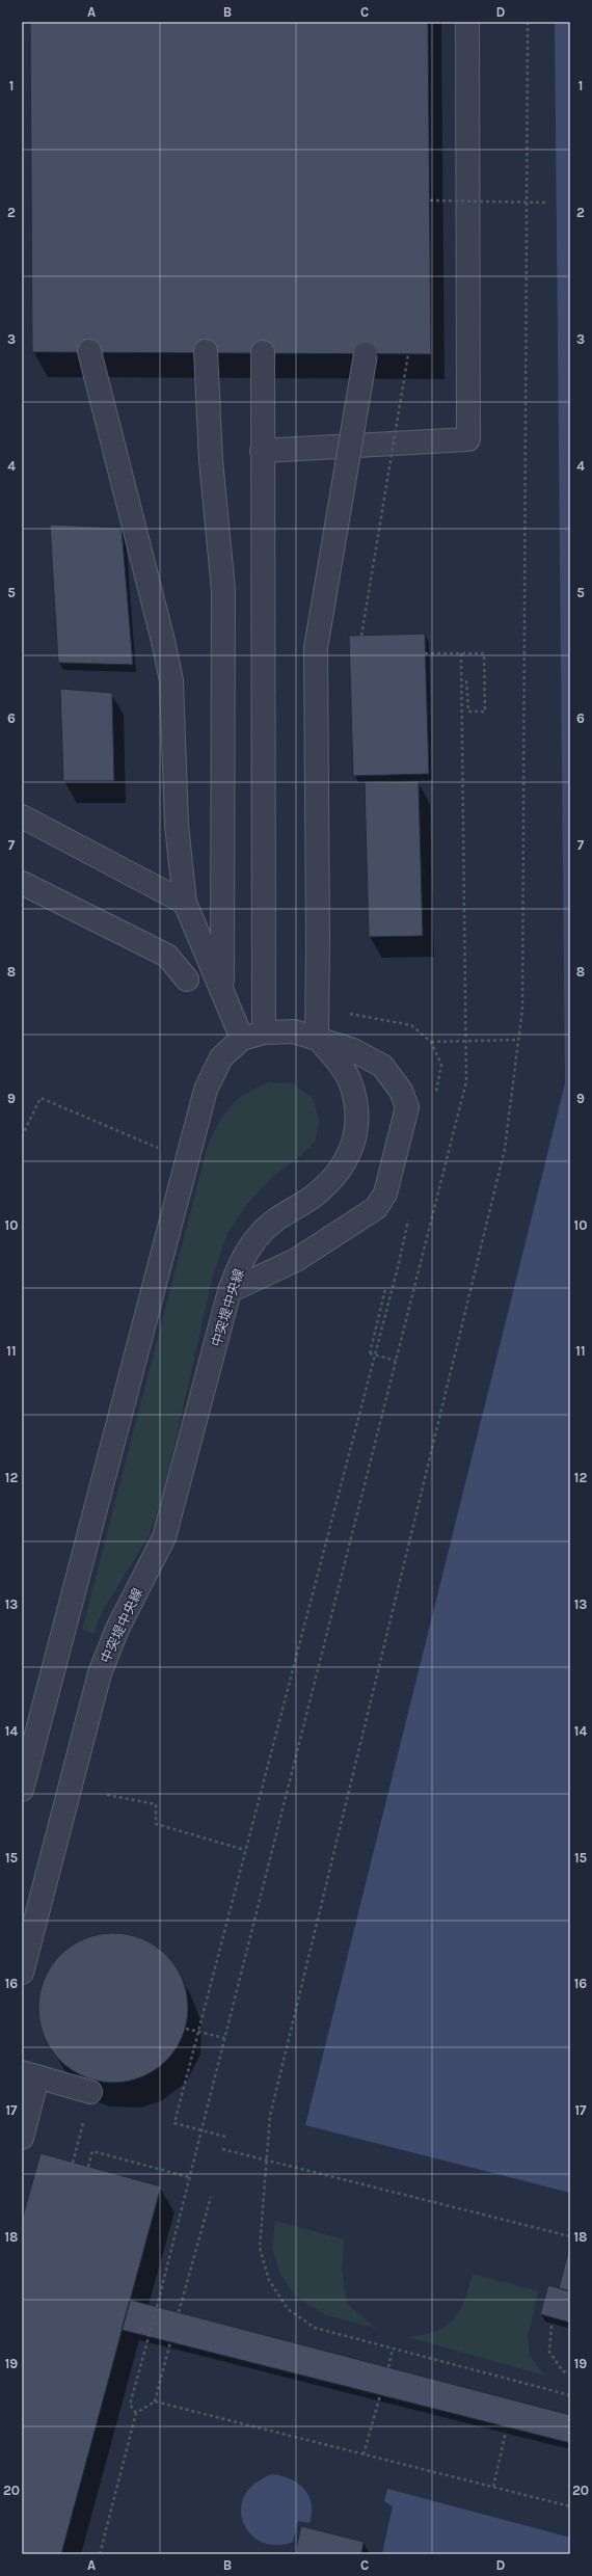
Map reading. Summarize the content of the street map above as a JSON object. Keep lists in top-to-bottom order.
{
  "streets": {
    "street": ["中突堤中央線"]
  },
  "grid": {
    "columns": [
      "A",
      "B",
      "C",
      "D"
    ],
    "rows": [
      "1",
      "2",
      "3",
      "4",
      "5",
      "6",
      "7",
      "8",
      "9",
      "10",
      "11",
      "12",
      "13",
      "14",
      "15",
      "16",
      "17",
      "18",
      "19",
      "20"
    ]
  }
}
